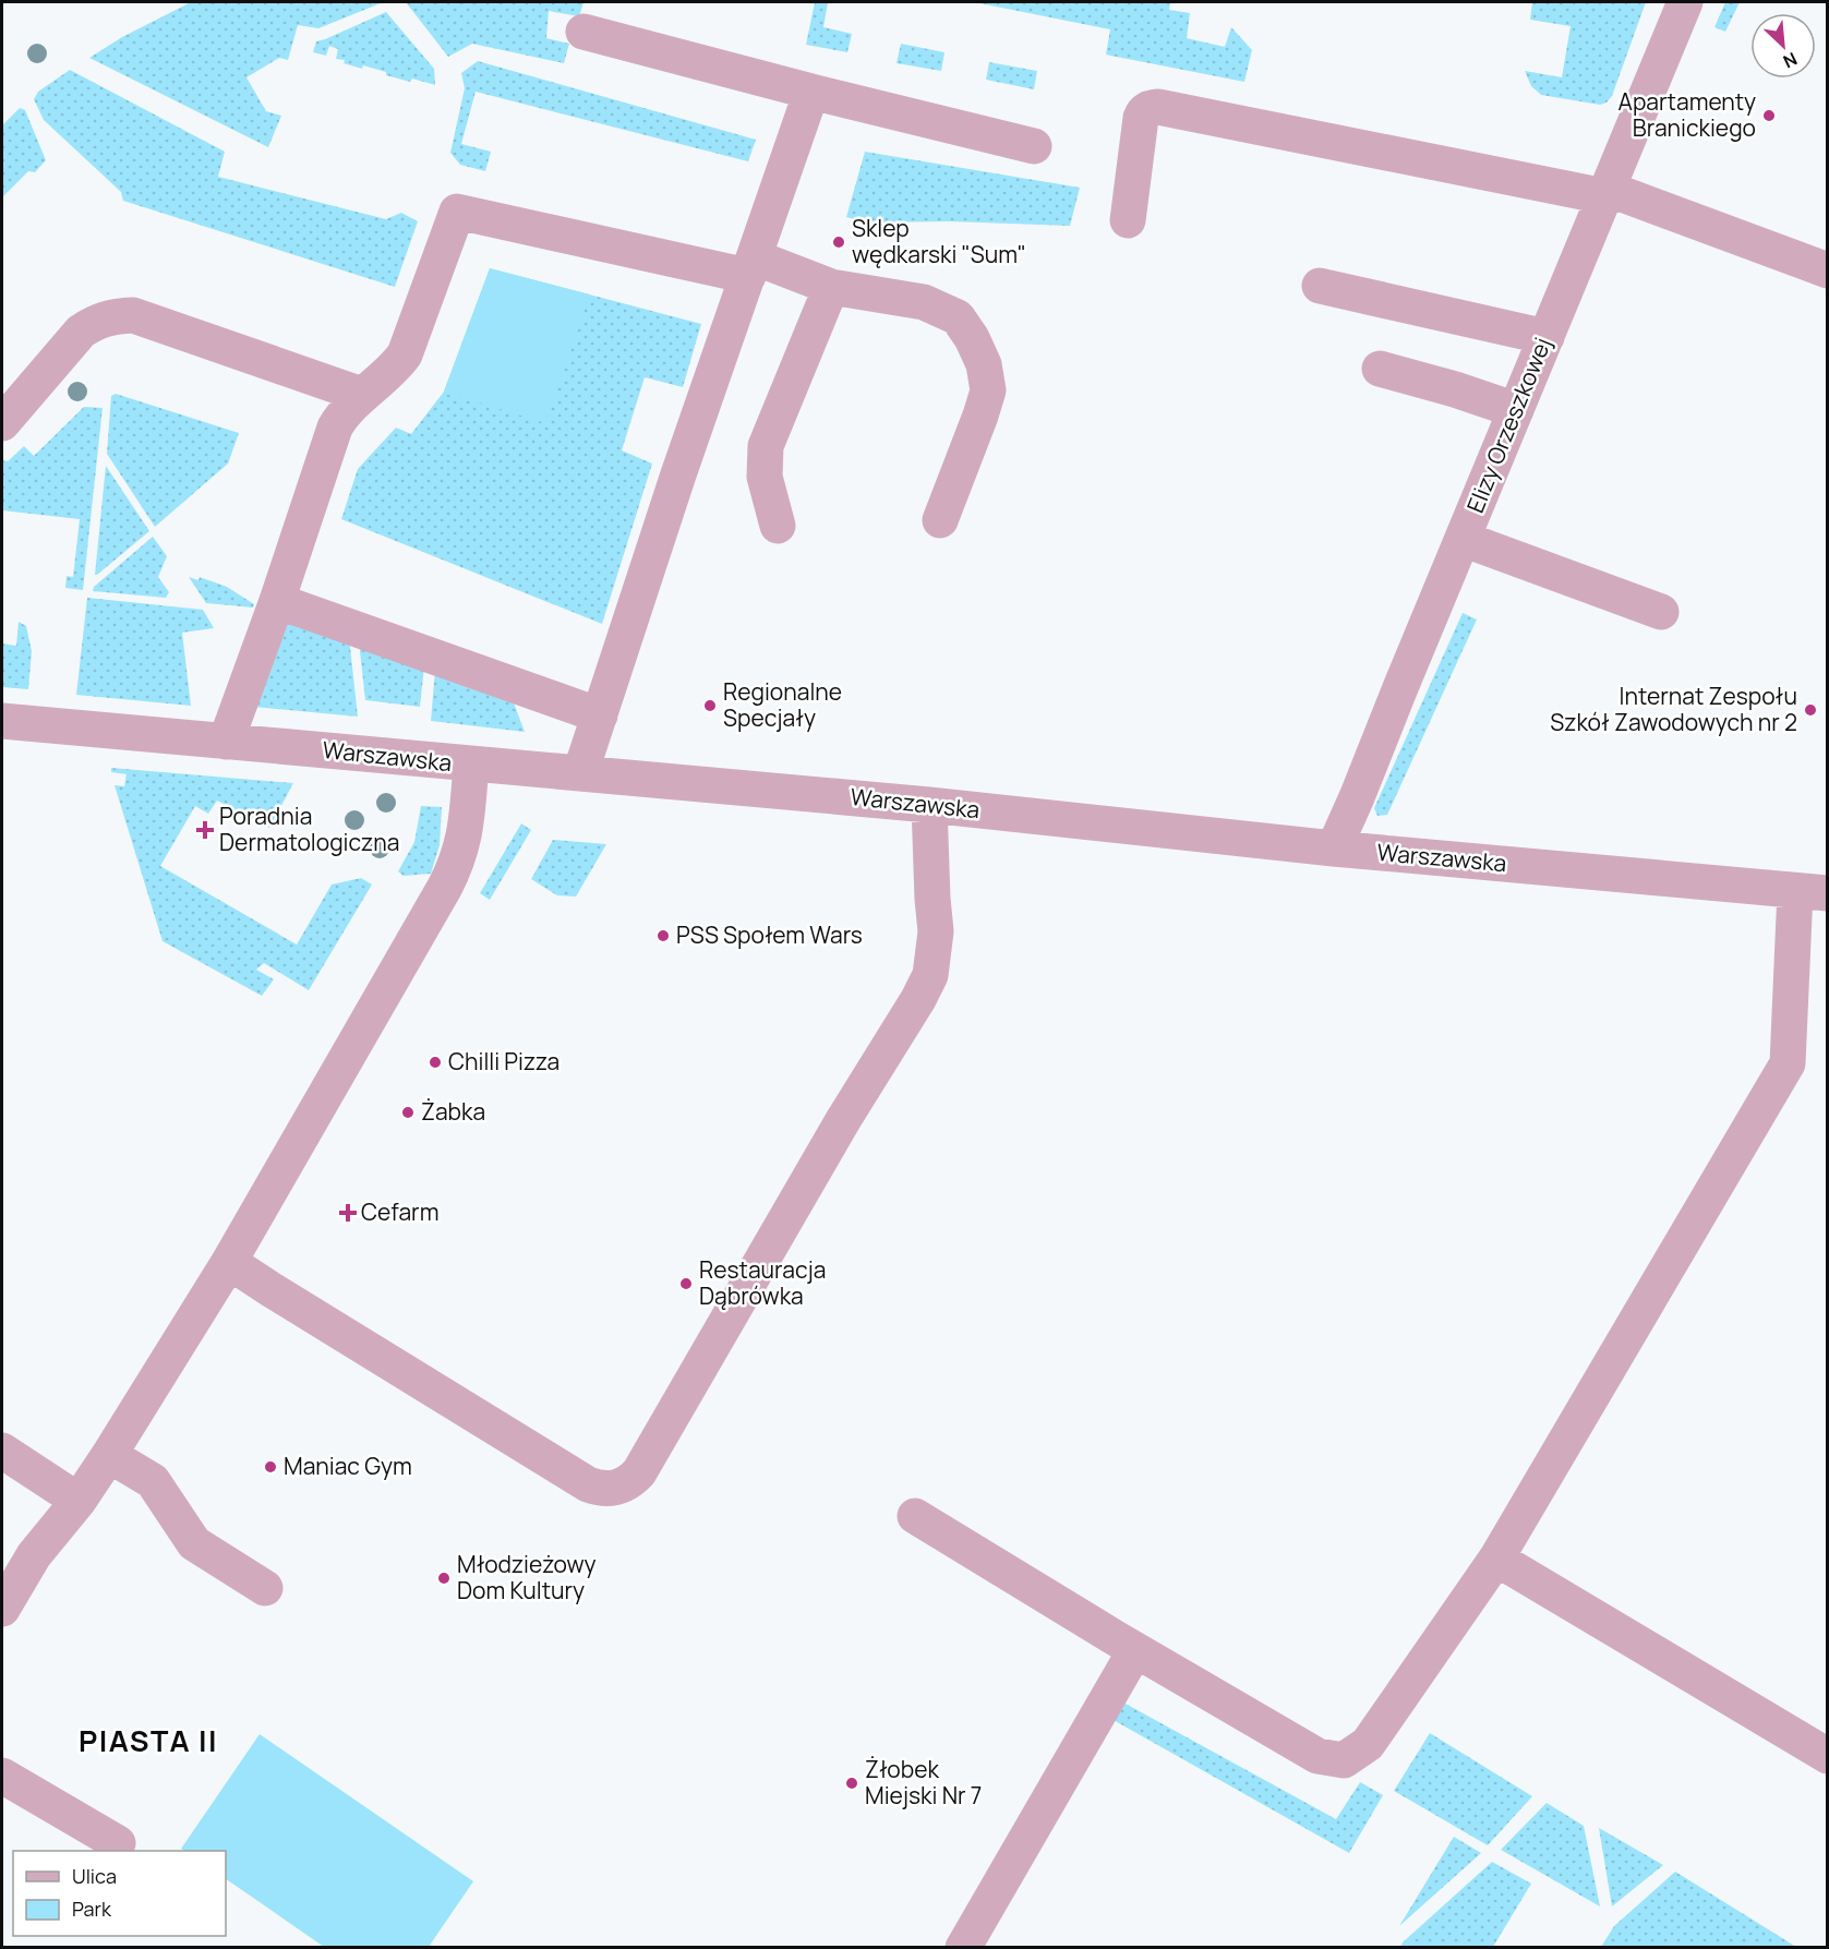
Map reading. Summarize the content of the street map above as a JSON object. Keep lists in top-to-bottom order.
{
  "streets": {
    "street": ["Elizy Orzeszkowej", "Warszawska"]
  },
  "crossings": [
    ["Elizy Orzeszkowej", "Warszawska"]
  ],
  "districts": ["PIASTA II"],
  "places": {
    "other": [
      "Apartamenty Branickiego",
      "Sklep wędkarski \"Sum\"",
      "Regionalne Specjały",
      "Internat Zespołu Szkół Zawodowych nr 2",
      "PSS Społem Wars",
      "Chilli Pizza",
      "Żabka",
      "Restauracja Dąbrówka",
      "Maniac Gym",
      "Młodzieżowy Dom Kultury",
      "Żłobek Miejski Nr 7"
    ],
    "health": ["Poradnia Dermatologiczna", "Cefarm"]
  },
  "legend": ["Ulica", "Park"],
  "north": "bottom right"
}
